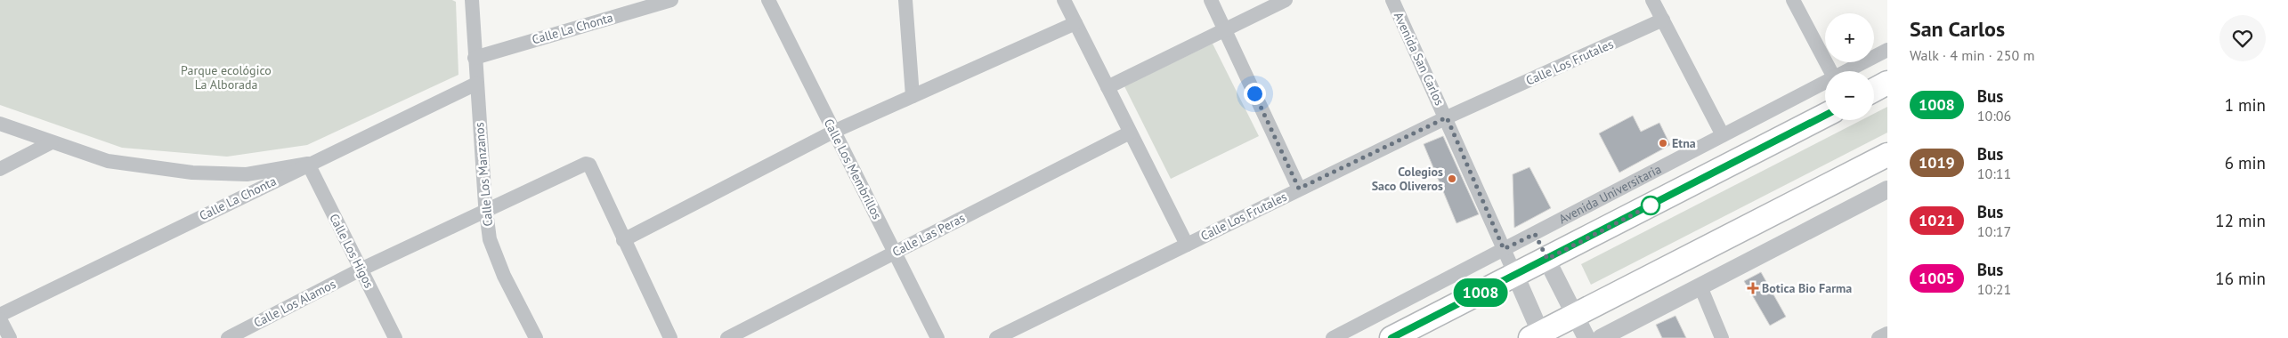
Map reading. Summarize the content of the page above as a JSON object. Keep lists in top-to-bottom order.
{
  "streets": {
    "street": [
      "Calle La Chonta",
      "Avenida San Carlos",
      "Calle Los Frutales",
      "Calle Los Membrillos",
      "Calle Los Manzanos",
      "Avenida Universitaria",
      "Calle Las Peras",
      "Calle Los Higos",
      "Calle Los Alamos"
    ]
  },
  "crossings": [
    ["Calle La Chonta", "Calle Los Manzanos"],
    ["Calle La Chonta", "Calle Los Higos"],
    ["Avenida San Carlos", "Calle Los Frutales"],
    ["Avenida San Carlos", "Avenida Universitaria"],
    ["Calle Los Membrillos", "Calle Las Peras"],
    ["Calle Los Manzanos", "Calle Los Alamos"],
    ["Calle Los Higos", "Calle Los Alamos"]
  ],
  "parks": ["Parque ecológico La Alborada"],
  "places": {
    "other": ["Etna", "Colegios Saco Oliveros"],
    "health": ["Botica Bio Farma"]
  },
  "lines": ["bus line 1008"],
  "page": {
    "on_map": "1008",
    "heading": ["San Carlos", "Walk · 4 min · 250 m"],
    "map_buttons": ["+", "−"],
    "list": [
      {
        "mark": "1008",
        "name": "Bus",
        "note": "10:06",
        "value": "1 min"
      },
      {
        "mark": "1019",
        "name": "Bus",
        "note": "10:11",
        "value": "6 min"
      },
      {
        "mark": "1021",
        "name": "Bus",
        "note": "10:17",
        "value": "12 min"
      },
      {
        "mark": "1005",
        "name": "Bus",
        "note": "10:21",
        "value": "16 min"
      }
    ]
  }
}
